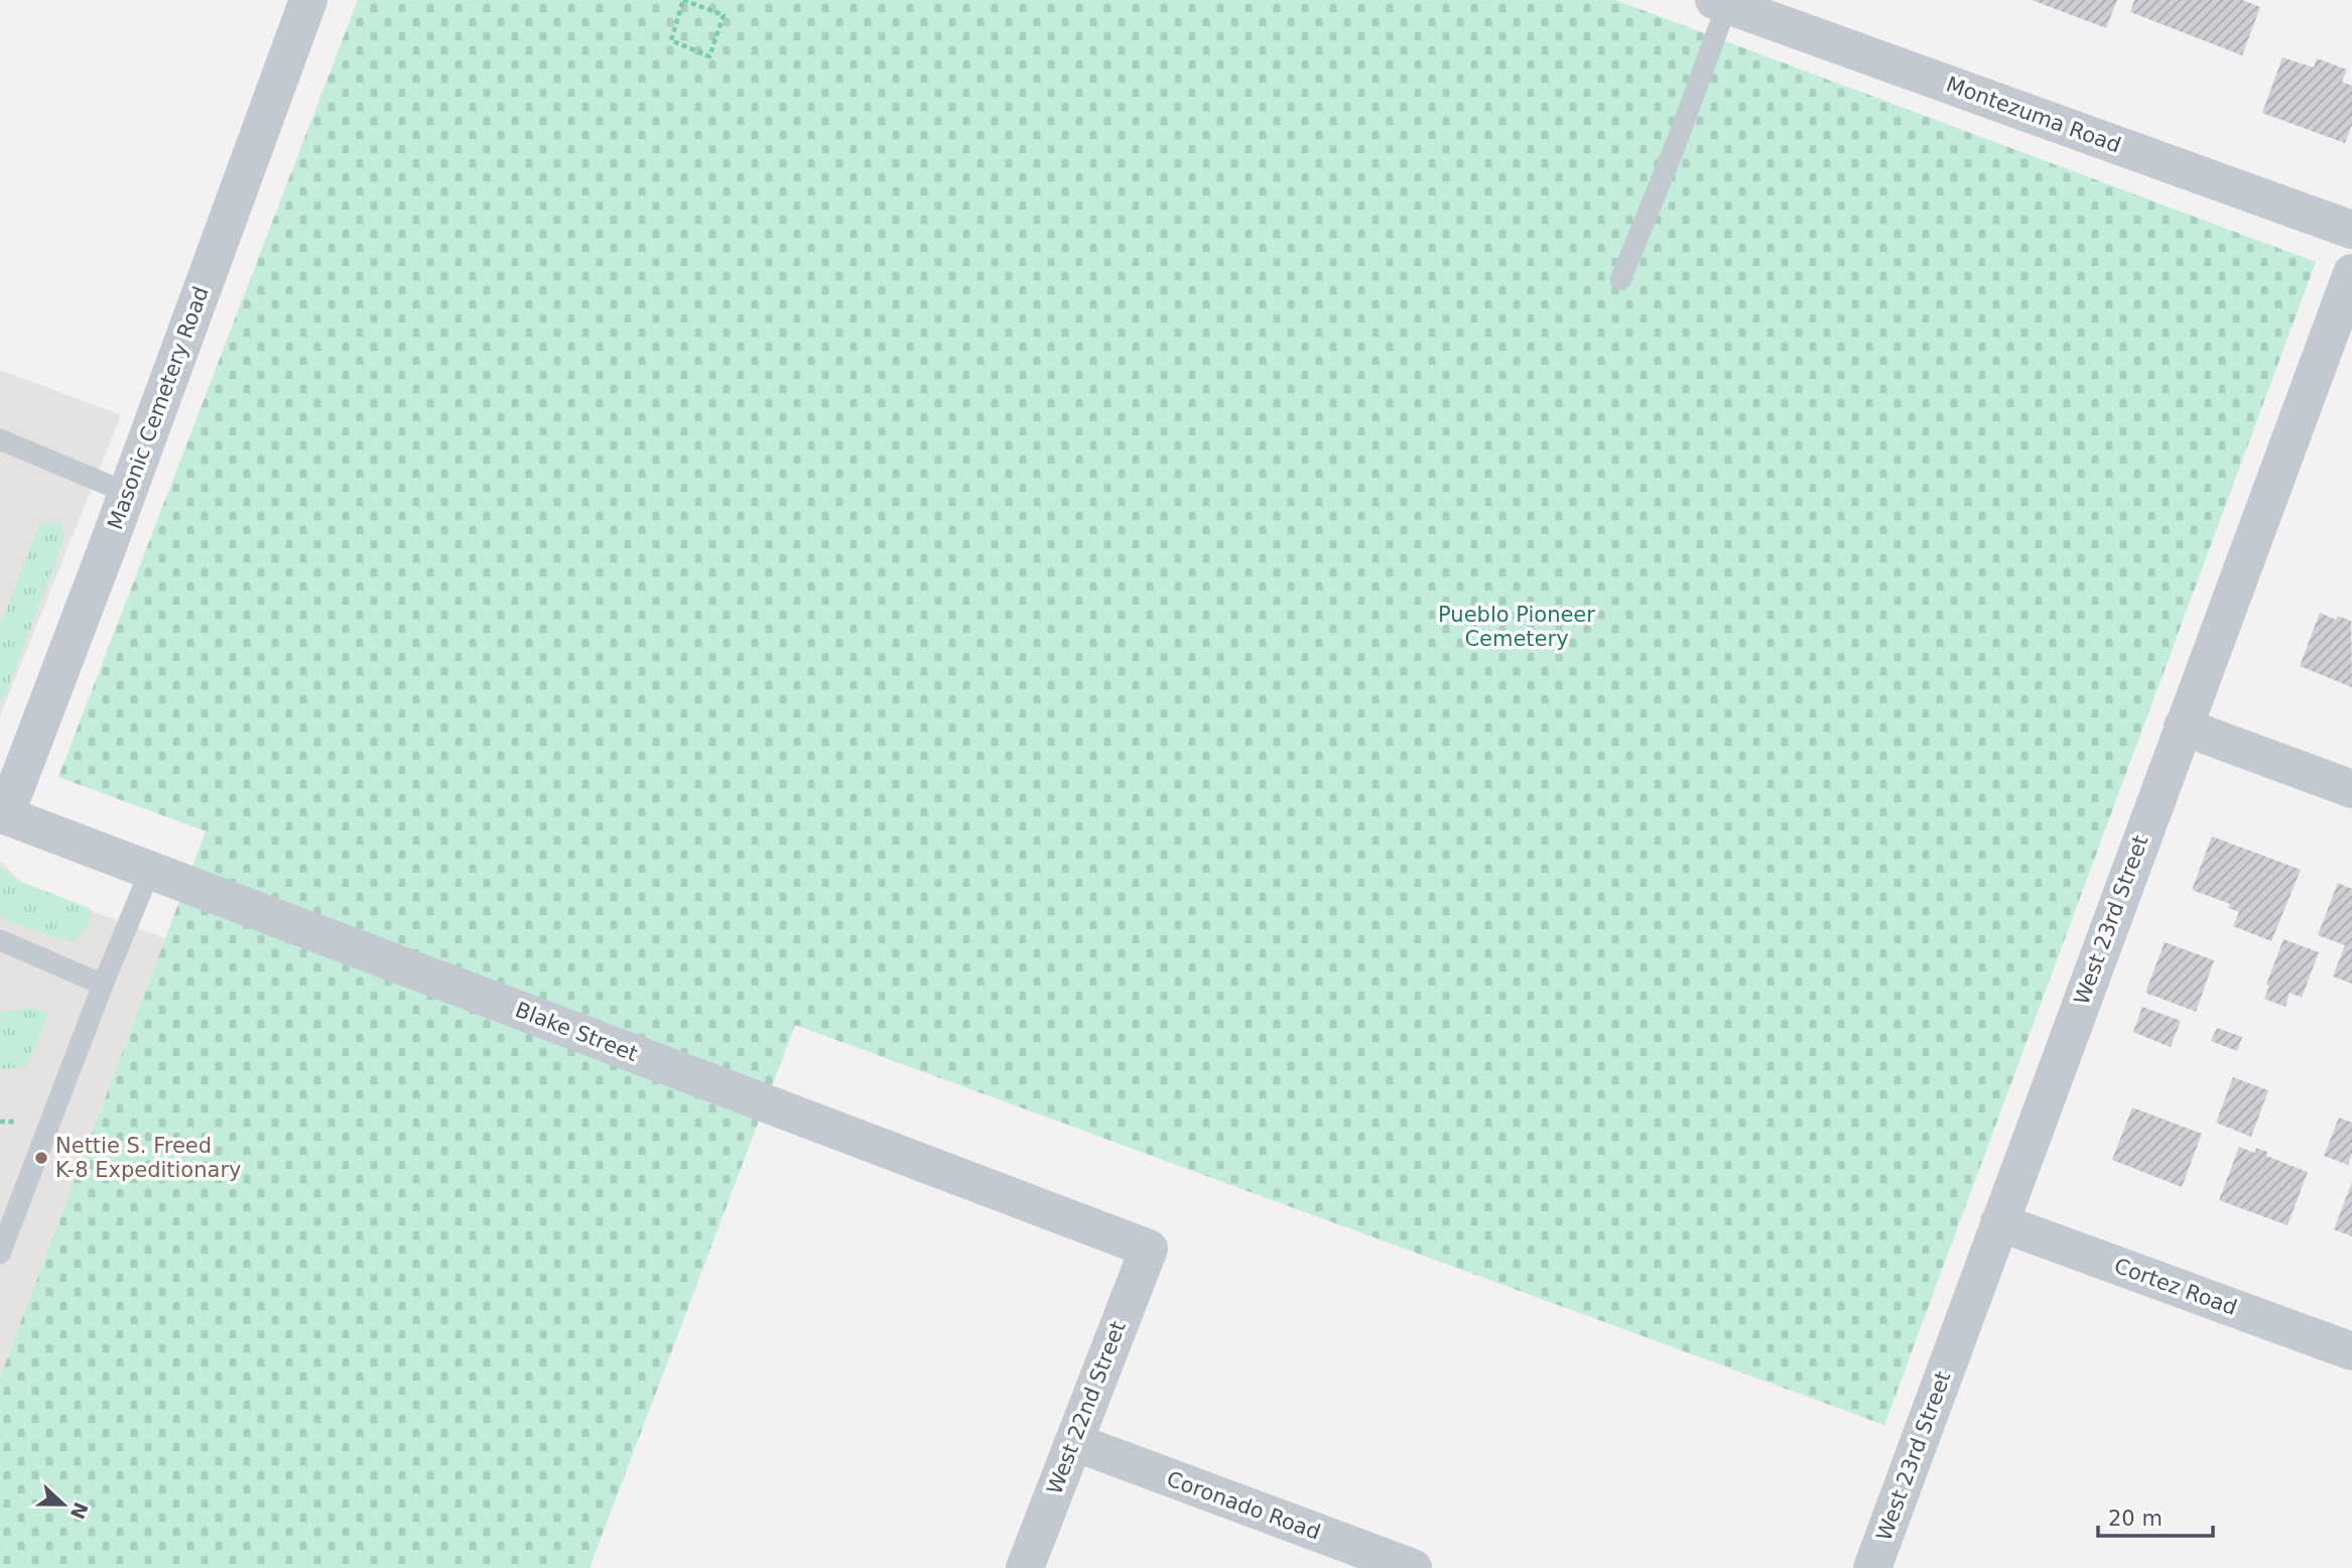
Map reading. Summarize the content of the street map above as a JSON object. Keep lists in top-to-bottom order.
{
  "streets": {
    "street": [
      "Montezuma Road",
      "Masonic Cemetery Road",
      "West 23rd Street",
      "Blake Street",
      "Cortez Road",
      "West 22nd Street",
      "Coronado Road"
    ]
  },
  "crossings": [
    ["Masonic Cemetery Road", "Blake Street"],
    ["West 23rd Street", "Cortez Road"],
    ["Blake Street", "West 22nd Street"],
    ["West 22nd Street", "Coronado Road"]
  ],
  "parks": ["Pueblo Pioneer Cemetery"],
  "places": ["Nettie S. Freed K-8 Expeditionary"],
  "scale_bar": "20 m",
  "north": "right"
}
